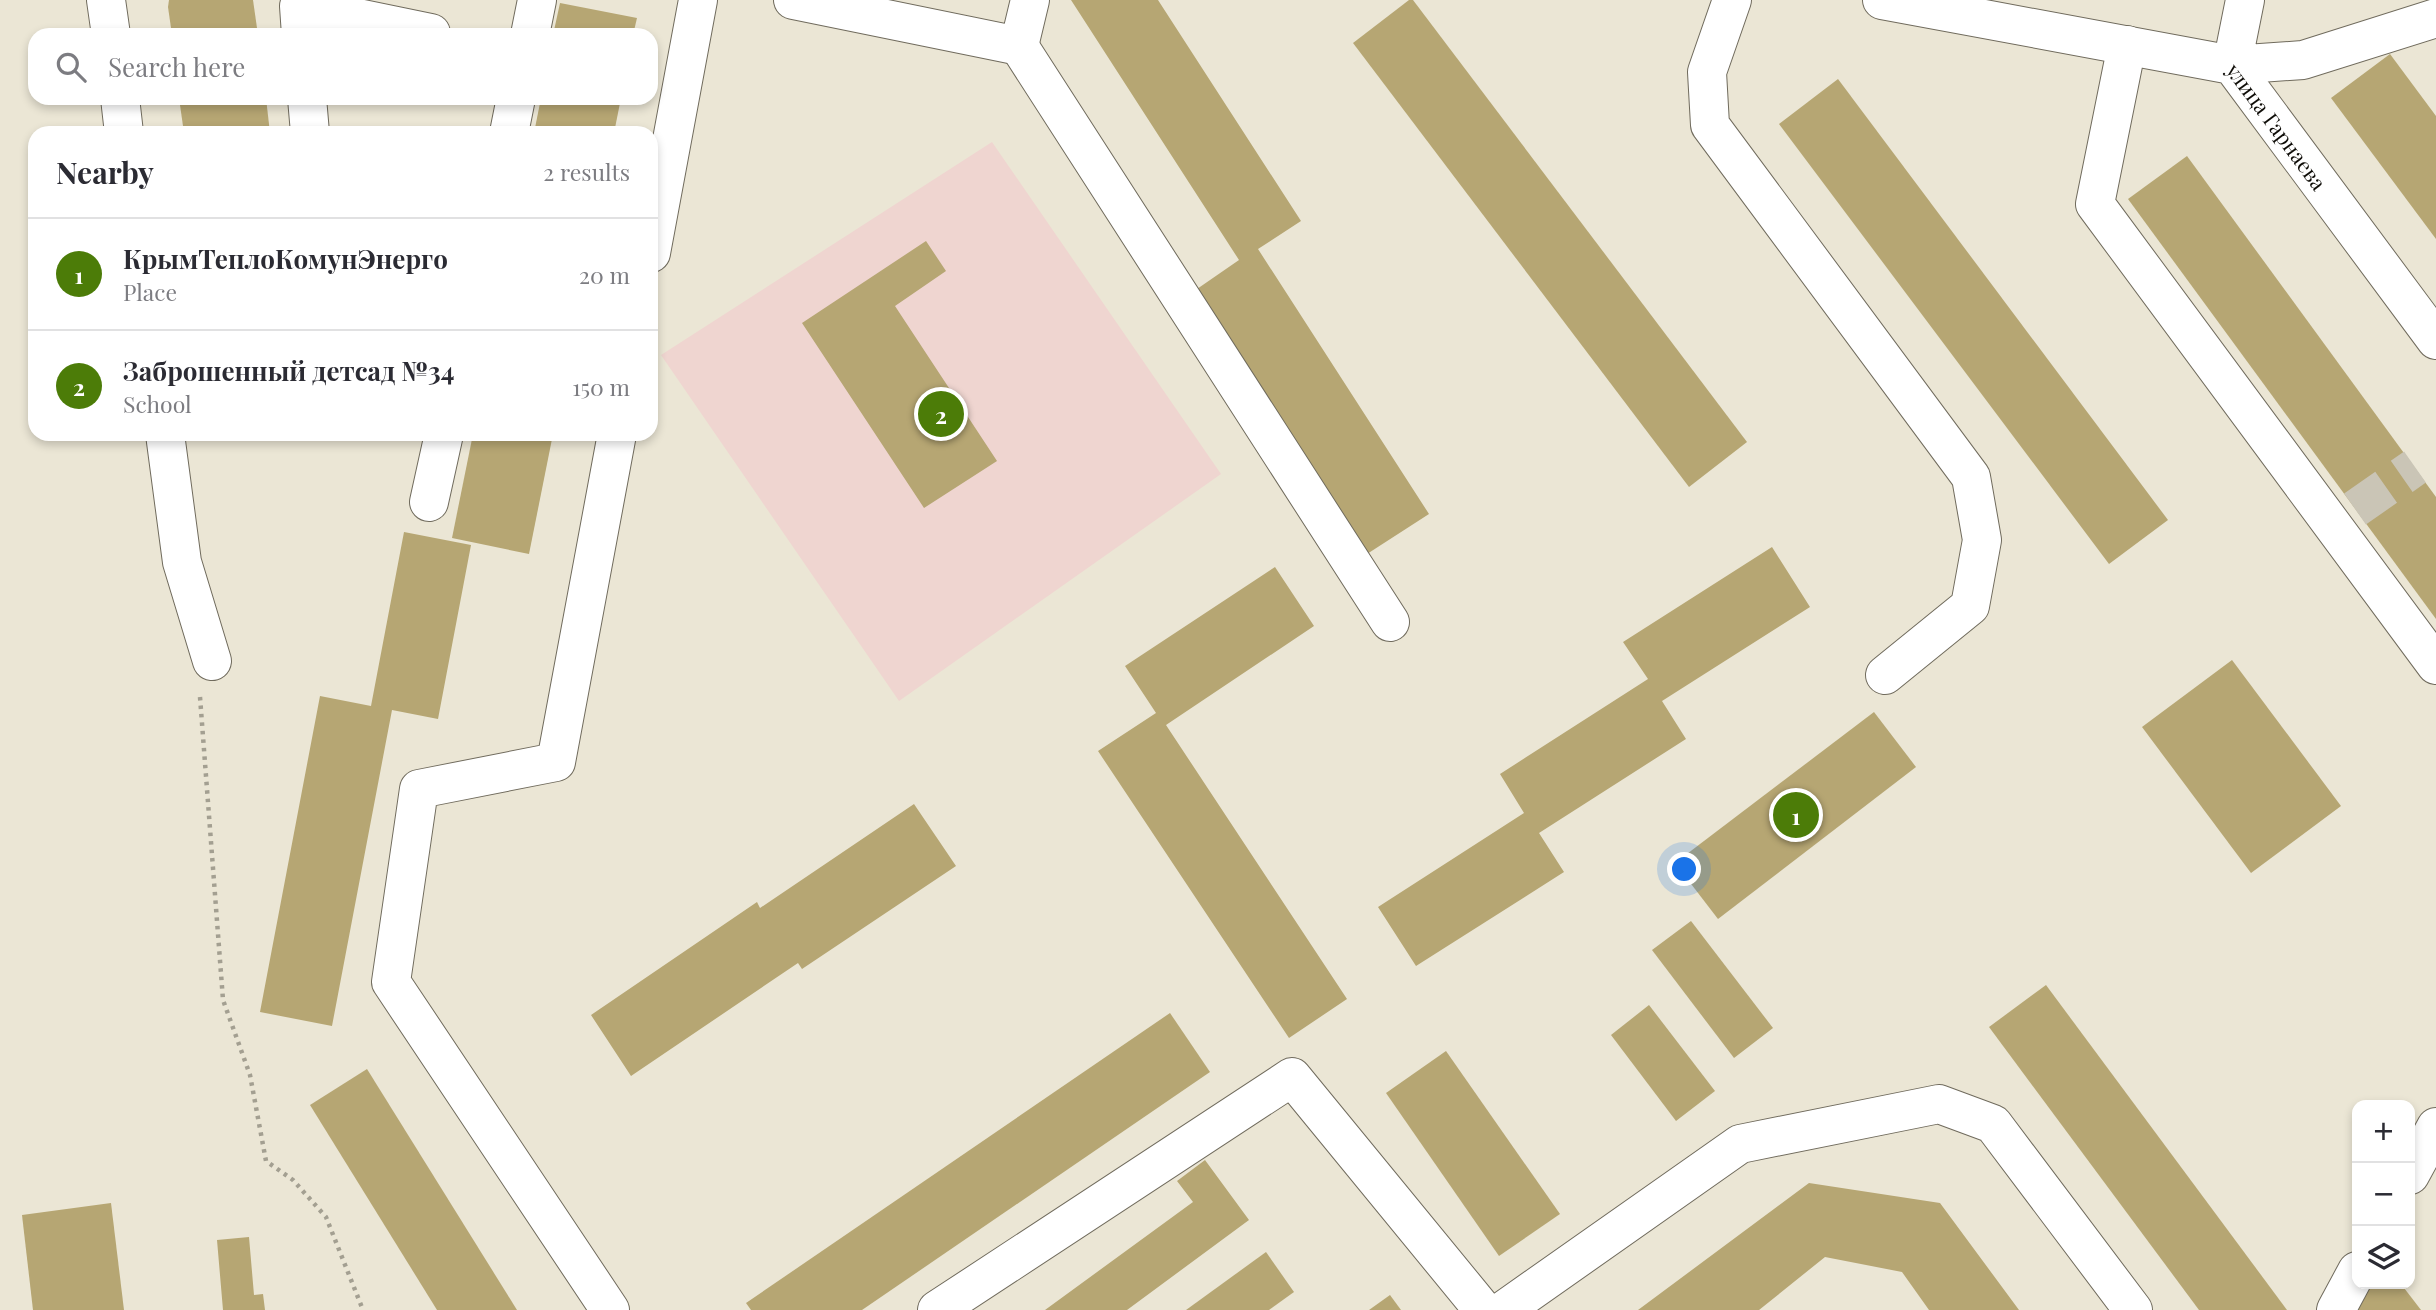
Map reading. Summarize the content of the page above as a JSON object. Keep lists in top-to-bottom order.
{
  "streets": {
    "street": ["улица Гарнаева"]
  },
  "page": {
    "search": "Search here",
    "heading": ["Nearby", "2 results"],
    "list": [
      {
        "mark": "1",
        "name": "КрымТеплоКомунЭнерго",
        "note": "Place",
        "value": "20 m"
      },
      {
        "mark": "2",
        "name": "Заброшенный детсад №34",
        "note": "School",
        "value": "150 m"
      }
    ],
    "pins": ["2", "1"],
    "map_buttons": ["+", "−"]
  }
}
